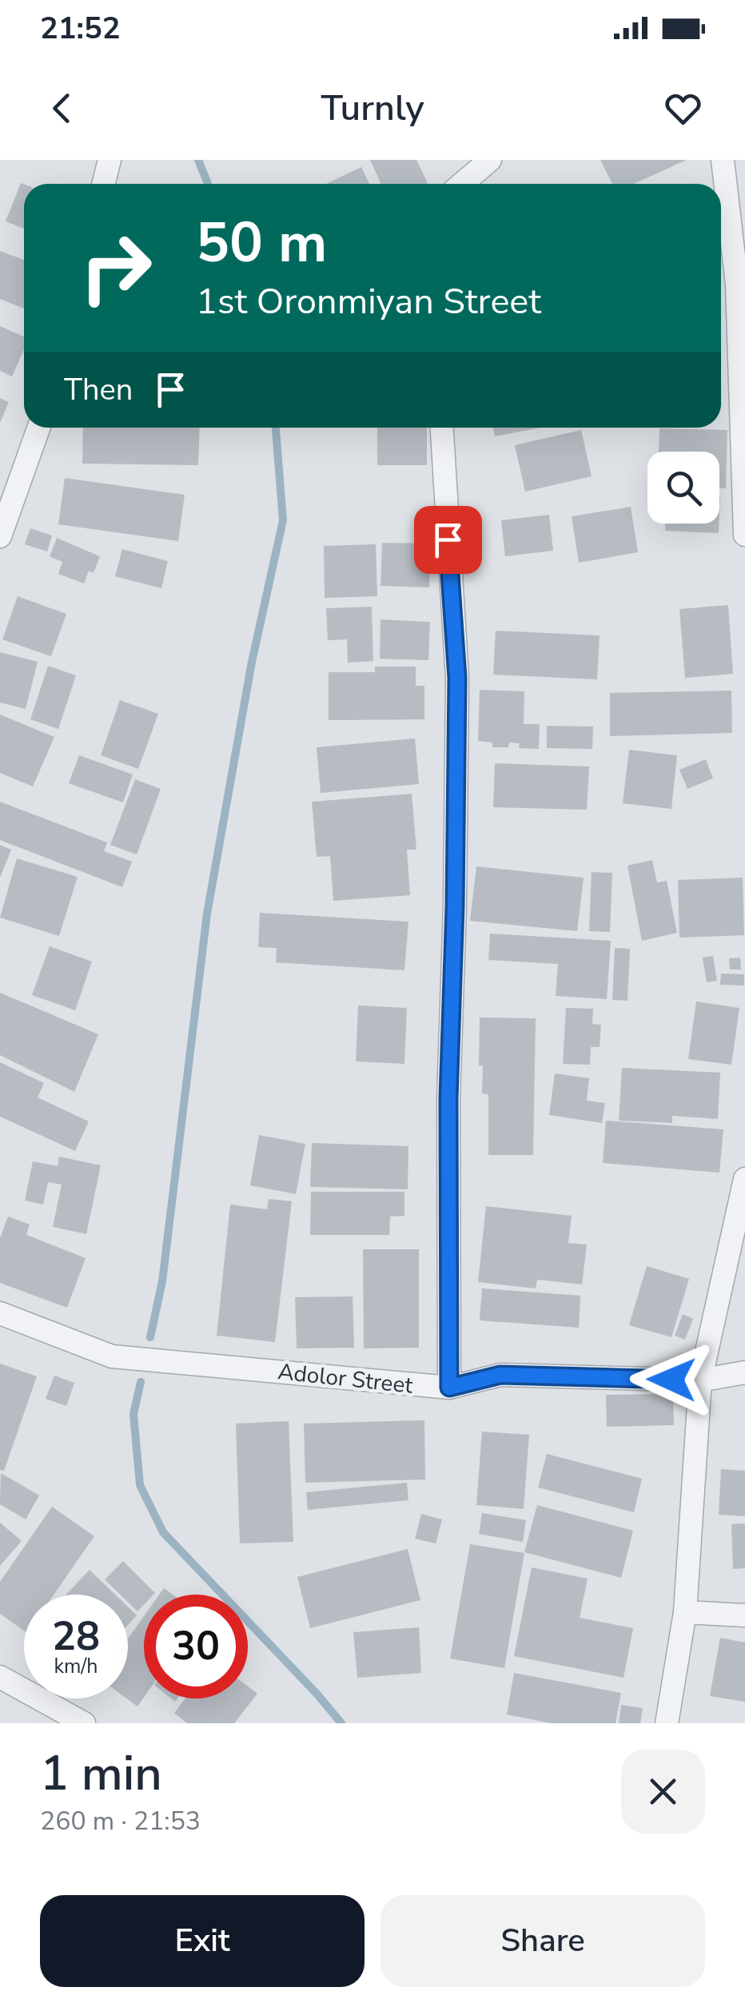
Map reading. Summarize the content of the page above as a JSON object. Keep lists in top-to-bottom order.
{
  "streets": {
    "street": ["Adolor Street"]
  },
  "page": {
    "status": "21:52",
    "header": "Turnly",
    "turn": ["50 m", "1st Oronmiyan Street"],
    "then": "Then",
    "speed": "28 km/h",
    "limit": "30",
    "heading": ["1 min", "260 m · 21:53"],
    "buttons": ["Exit", "Share"]
  }
}
